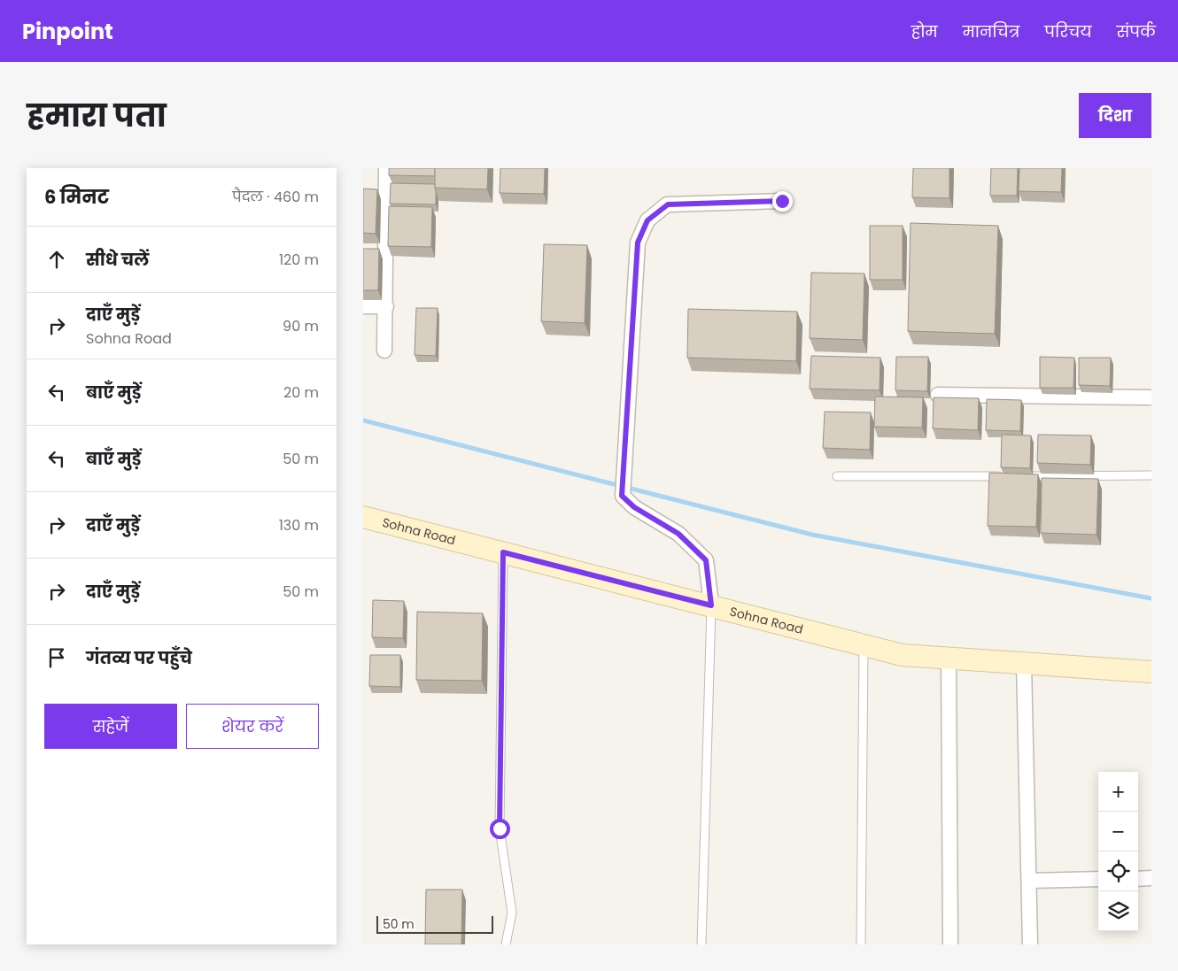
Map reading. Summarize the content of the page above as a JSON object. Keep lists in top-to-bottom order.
{
  "streets": {
    "main road": ["Sohna Road"]
  },
  "scale_bar": "50 m",
  "page": {
    "header": "Pinpoint",
    "nav": [
      "होम",
      "मानचित्र",
      "परिचय",
      "संपर्क"
    ],
    "title": "हमारा पता",
    "buttons": [
      "दिशा",
      ["सहेजें", "शेयर करें"]
    ],
    "heading": ["6 मिनट", "पैदल · 460 m"],
    "list": [
      ["सीधे चलें", "120 m"],
      ["दाएँ मुड़ें", "Sohna Road", "90 m"],
      ["बाएँ मुड़ें", "20 m"],
      ["बाएँ मुड़ें", "50 m"],
      ["दाएँ मुड़ें", "130 m"],
      ["दाएँ मुड़ें", "50 m"],
      "गंतव्य पर पहुँचे"
    ],
    "map_buttons": ["+", "−"],
    "scale": "50 m"
  }
}
